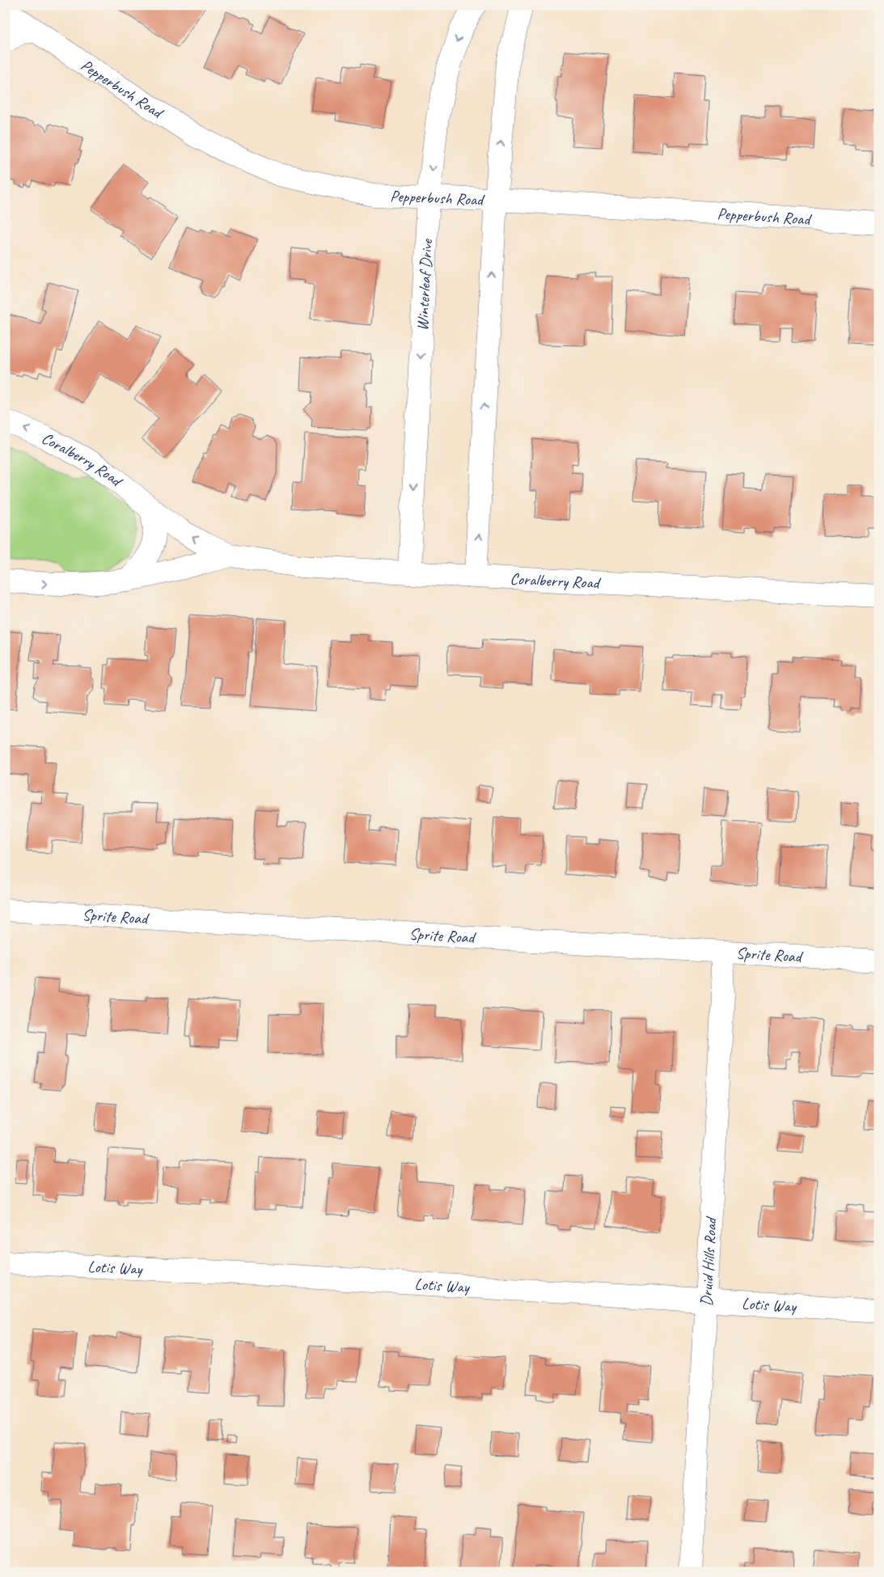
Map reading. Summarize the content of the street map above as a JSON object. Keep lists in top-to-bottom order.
{
  "streets": {
    "street": [
      "Pepperbush Road",
      "Winterleaf Drive",
      "Coralberry Road",
      "Sprite Road",
      "Druid Hills Road",
      "Lotis Way"
    ]
  },
  "crossings": [
    ["Pepperbush Road", "Winterleaf Drive"],
    ["Winterleaf Drive", "Coralberry Road"],
    ["Sprite Road", "Druid Hills Road"],
    ["Druid Hills Road", "Lotis Way"]
  ]
}
